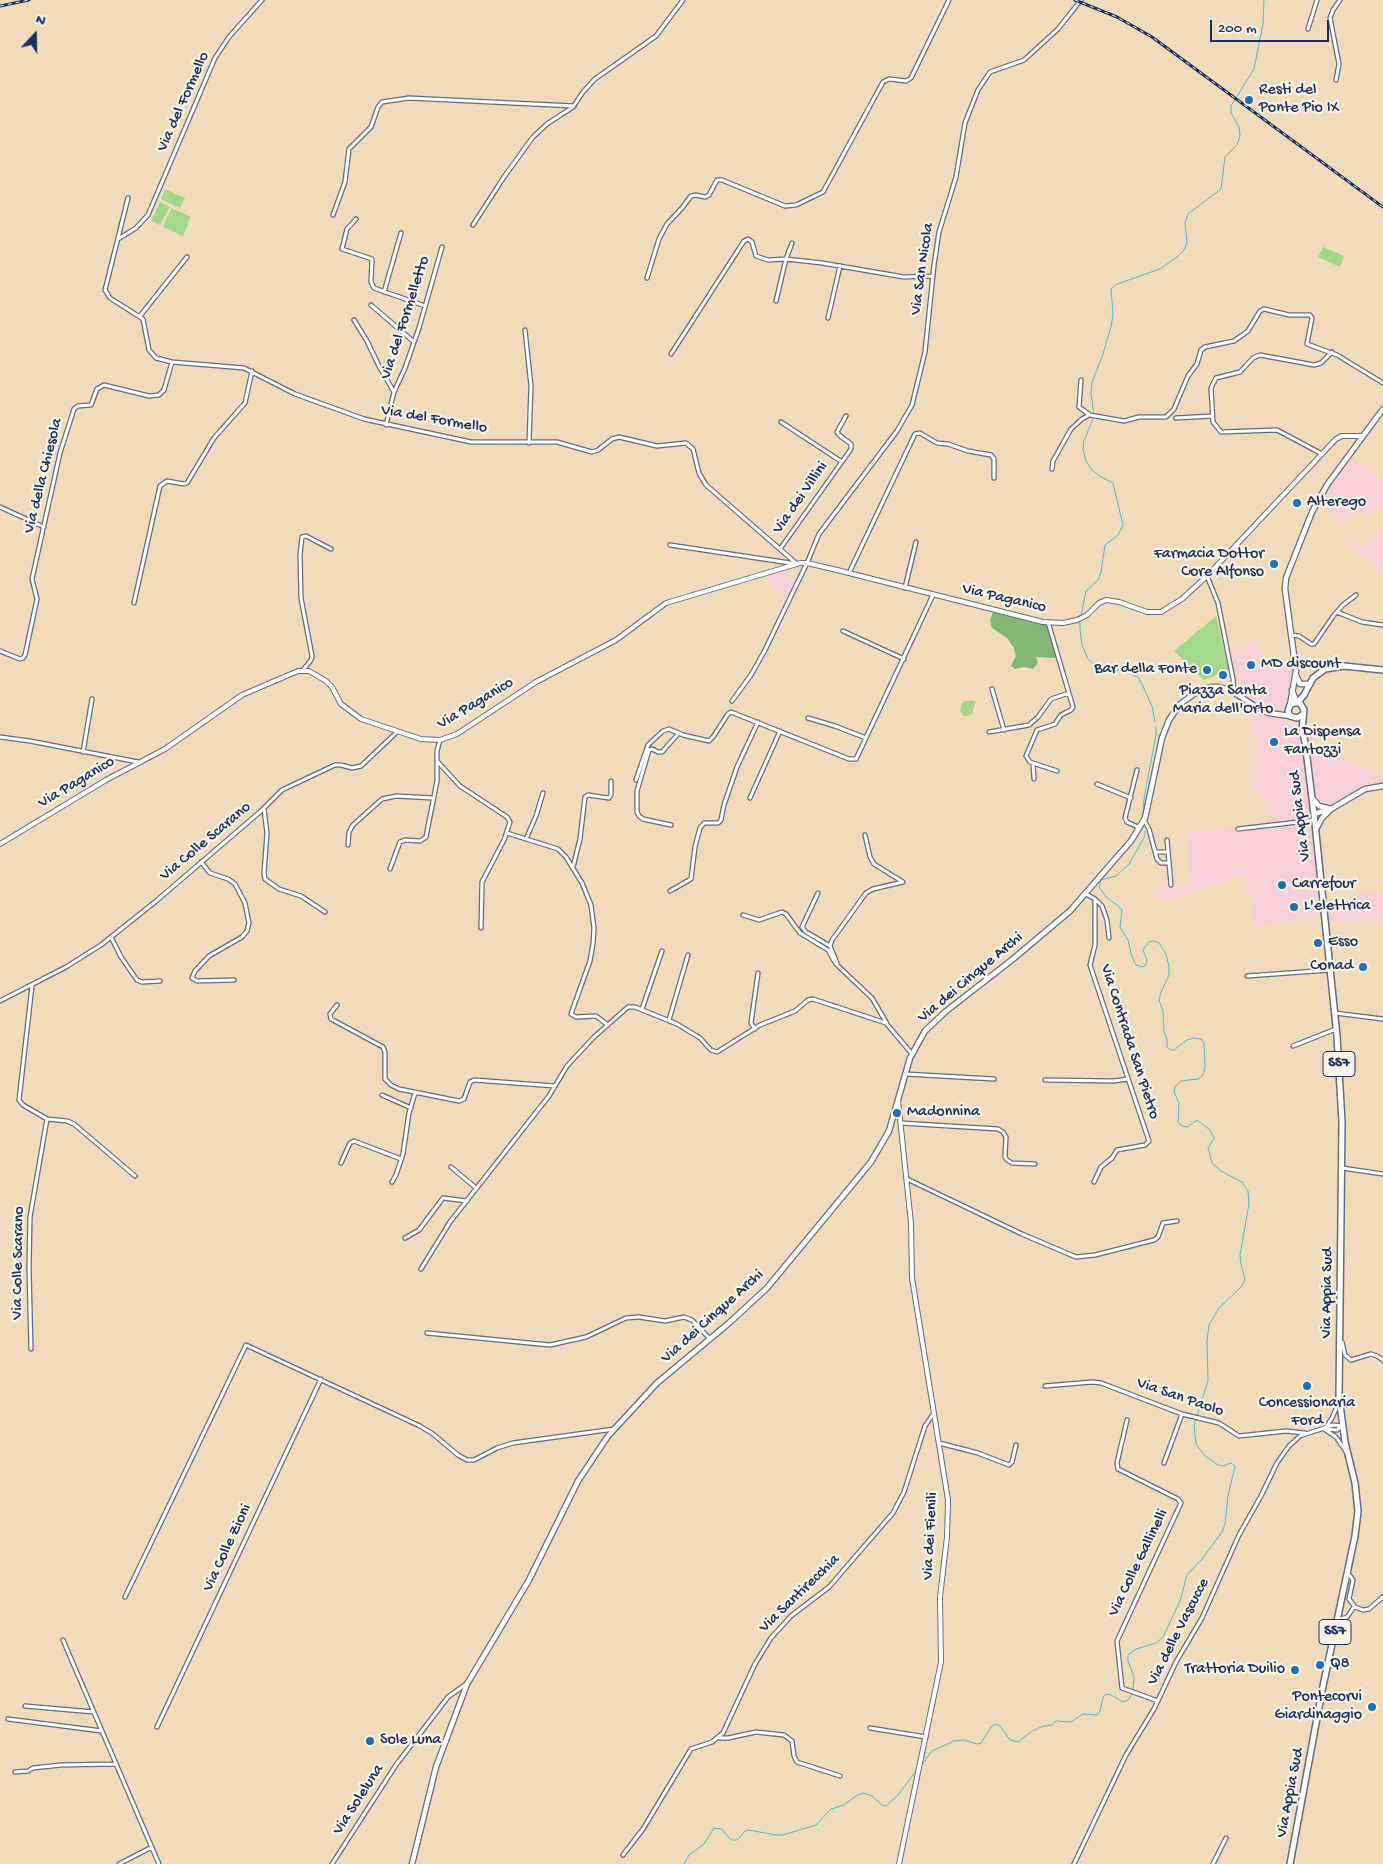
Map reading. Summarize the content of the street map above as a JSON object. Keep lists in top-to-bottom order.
{
  "streets": {
    "main road": ["Via Appia Sud", "Via dei Cinque Archi", "SS7"],
    "street": [
      "Via del Formello",
      "Via San Nicola",
      "Via del Formelletto",
      "Via della Chiesola",
      "Via dei Villini",
      "Via Paganico",
      "Via Colle Scarano",
      "Via Contrada San Pietro",
      "Via San Paolo",
      "Via dei Fienili",
      "Via Colle Zioni",
      "Via Colle Gallinelli",
      "Via Santirecchia",
      "Via delle Vascucce",
      "Via Soleluna"
    ]
  },
  "crossings": [
    ["Via del Formello", "Via del Formelletto"],
    ["Via del Formello", "Via della Chiesola"],
    ["Via del Formello", "Via dei Villini"],
    ["Via del Formello", "Via Paganico"],
    ["Via San Nicola", "Via Paganico"],
    ["Via Paganico", "Via Colle Scarano"],
    ["Via Appia Sud", "SS7"],
    ["Via Appia Sud", "Via delle Vascucce"],
    ["Via dei Cinque Archi", "SS7"],
    ["Via dei Cinque Archi", "Via dei Fienili"],
    ["Via dei Cinque Archi", "Via Soleluna"],
    ["Via San Paolo", "Via delle Vascucce"],
    ["Via dei Fienili", "Via Santirecchia"],
    ["Via Colle Gallinelli", "Via delle Vascucce"]
  ],
  "places": [
    "Resti del Ponte Pio IX",
    "Alterego",
    "Farmacia Dottor Core Alfonso",
    "MD discount",
    "Bar della Fonte",
    "Piazza Santa Maria dell'Orto",
    "La Dispensa Fantozzi",
    "Carrefour",
    "L'elettrica",
    "Esso",
    "Conad",
    "Madonnina",
    "Concessionaria Ford",
    "Q8",
    "Trattoria Duilio",
    "Pontecorvi Giardinaggio",
    "Sole Luna"
  ],
  "scale_bar": "200 m",
  "north": "top"
}
